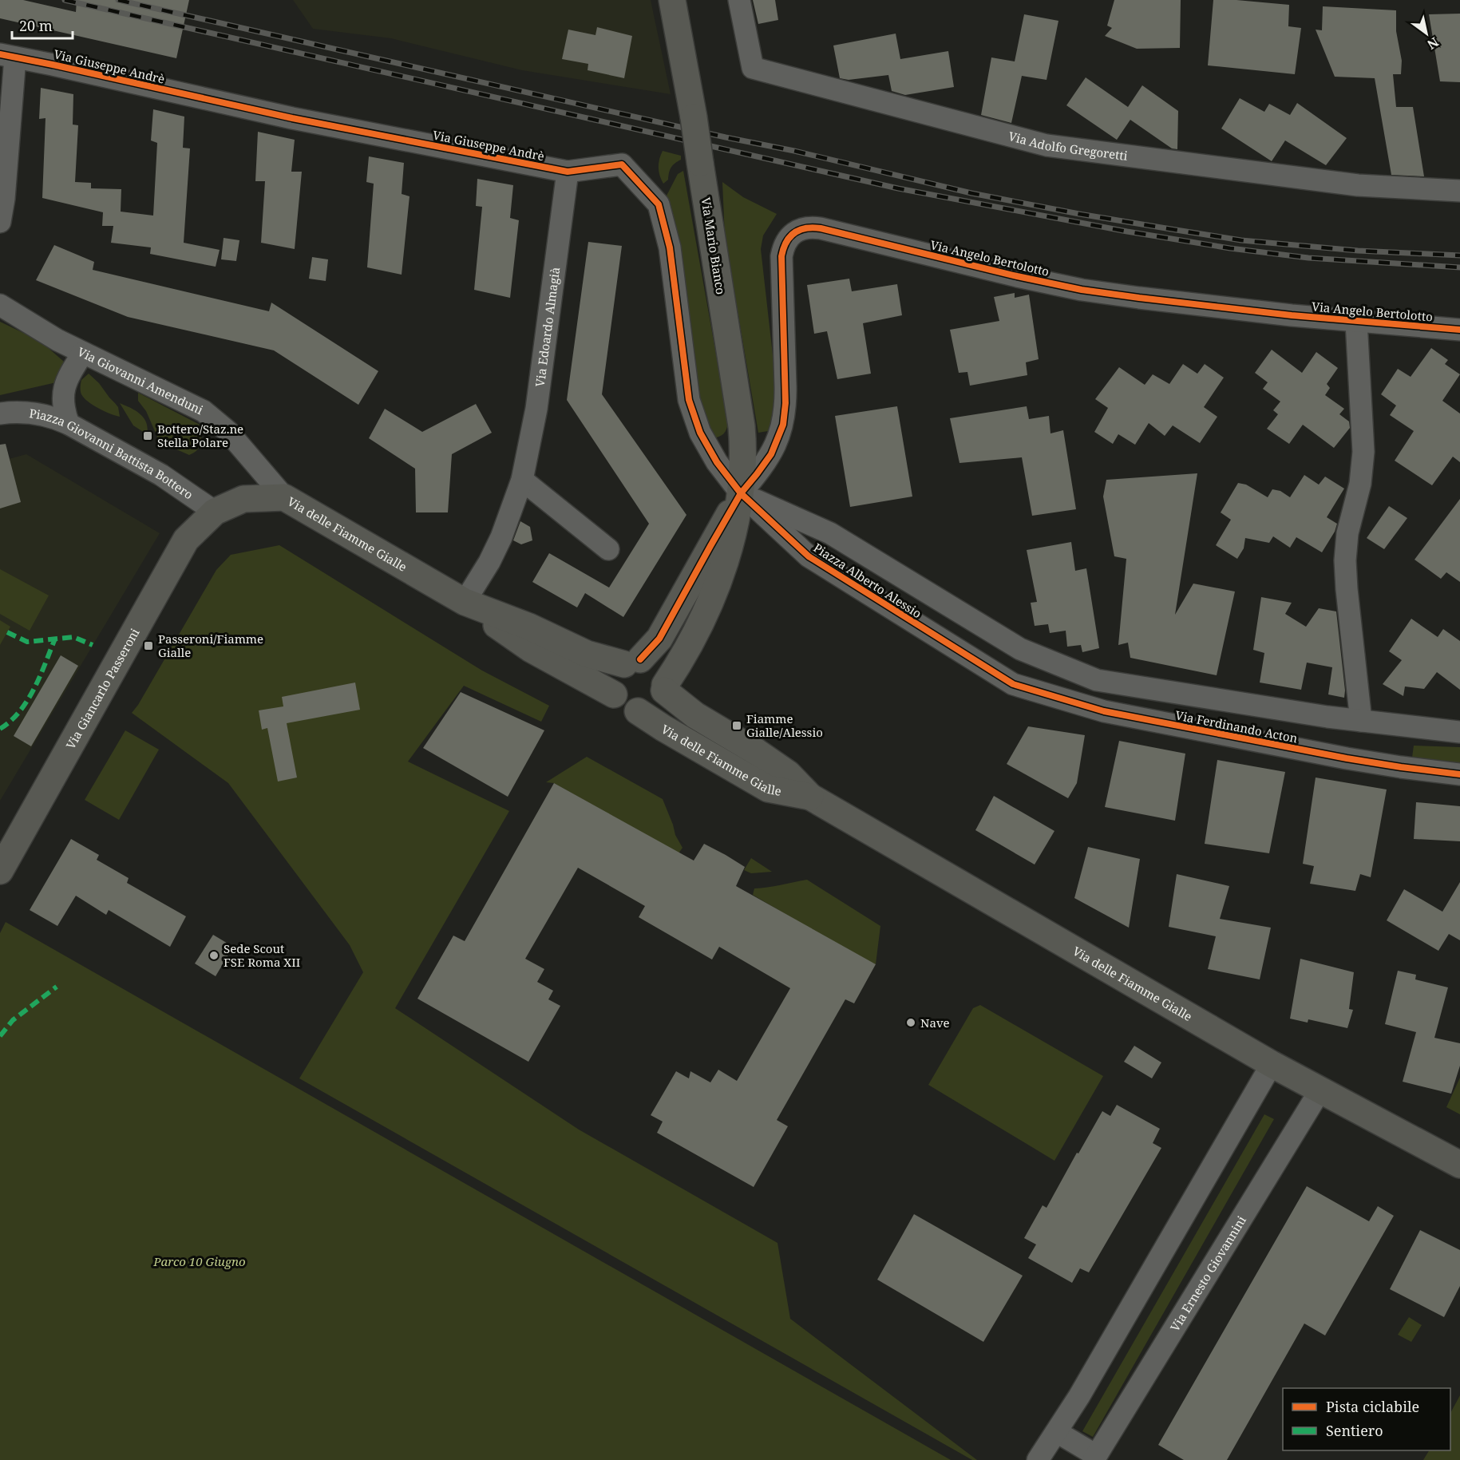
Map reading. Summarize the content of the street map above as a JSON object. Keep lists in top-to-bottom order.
{
  "streets": {
    "street": [
      "Via Giuseppe Andrè",
      "Via Adolfo Gregoretti",
      "Via Mario Bianco",
      "Via Angelo Bertolotto",
      "Via Edoardo Almagià",
      "Via Giovanni Amenduni",
      "Piazza Giovanni Battista Bottero",
      "Via delle Fiamme Gialle",
      "Piazza Alberto Alessio",
      "Via Giancarlo Passeroni",
      "Via Ferdinando Acton",
      "Via Ernesto Giovannini"
    ]
  },
  "crossings": [
    ["Via Giuseppe Andrè", "Via Mario Bianco"],
    ["Via Giuseppe Andrè", "Via Angelo Bertolotto"],
    ["Via Giuseppe Andrè", "Via Edoardo Almagià"],
    ["Via Giuseppe Andrè", "Piazza Alberto Alessio"],
    ["Via Mario Bianco", "Via Angelo Bertolotto"],
    ["Via Mario Bianco", "Piazza Alberto Alessio"],
    ["Via Angelo Bertolotto", "Piazza Alberto Alessio"],
    ["Via Edoardo Almagià", "Via delle Fiamme Gialle"],
    ["Via Giovanni Amenduni", "Via delle Fiamme Gialle"],
    ["Piazza Giovanni Battista Bottero", "Via delle Fiamme Gialle"],
    ["Piazza Giovanni Battista Bottero", "Via Giancarlo Passeroni"],
    ["Via delle Fiamme Gialle", "Via Giancarlo Passeroni"],
    ["Via delle Fiamme Gialle", "Via Ernesto Giovannini"],
    ["Piazza Alberto Alessio", "Via Ferdinando Acton"]
  ],
  "parks": ["Parco 10 Giugno"],
  "places": {
    "transit": ["Bottero/Staz.ne Stella Polare", "Passeroni/Fiamme Gialle", "Fiamme Gialle/Alessio"],
    "other": ["Sede Scout FSE Roma XII", "Nave"]
  },
  "legend": ["Pista ciclabile", "Sentiero"],
  "scale_bar": "20 m",
  "north": "bottom right"
}
